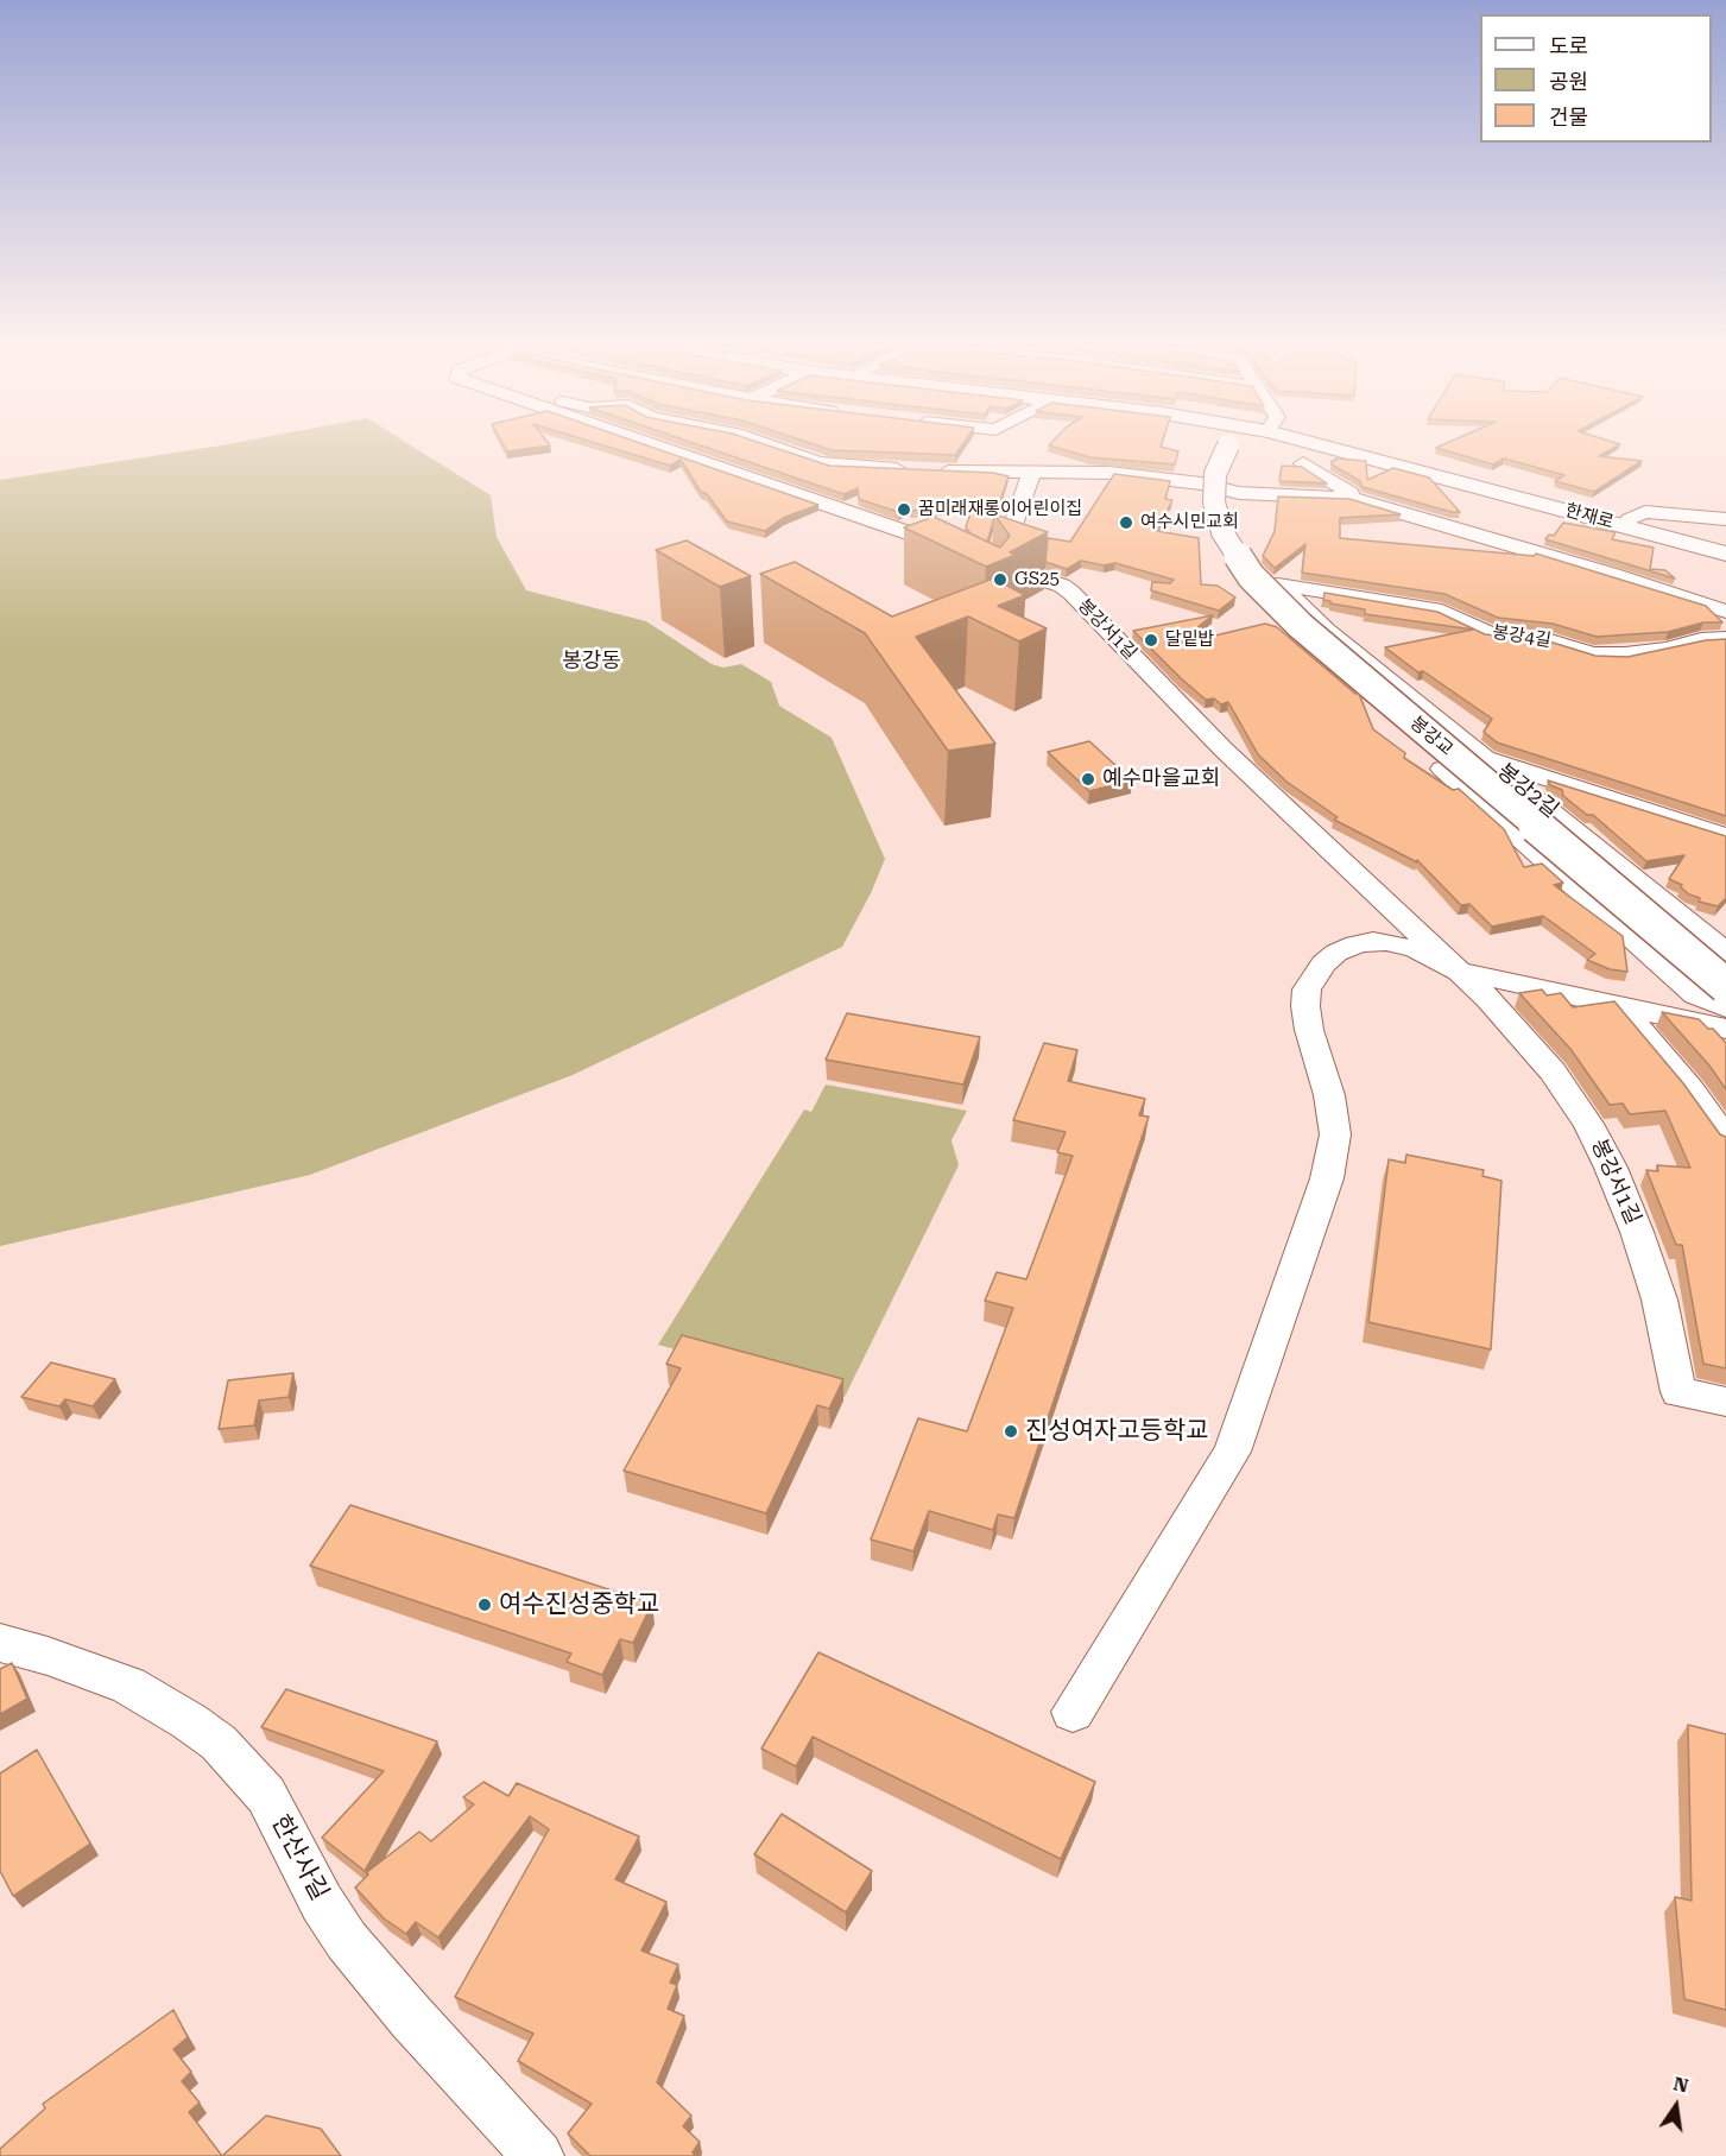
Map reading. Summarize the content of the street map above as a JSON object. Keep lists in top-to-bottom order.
{
  "streets": {
    "street": [
      "한재로",
      "봉강서1길",
      "봉강4길",
      "봉강교",
      "봉강2길",
      "한산사길"
    ]
  },
  "crossings": [
    ["봉강4길", "봉강2길"]
  ],
  "districts": ["봉강동"],
  "places": [
    "꿈미래재롱이어린이집",
    "여수시민교회",
    "GS25",
    "달밑밥",
    "예수마을교회",
    "진성여자고등학교",
    "여수진성중학교"
  ],
  "legend": ["도로", "공원", "건물"],
  "north": "top"
}
